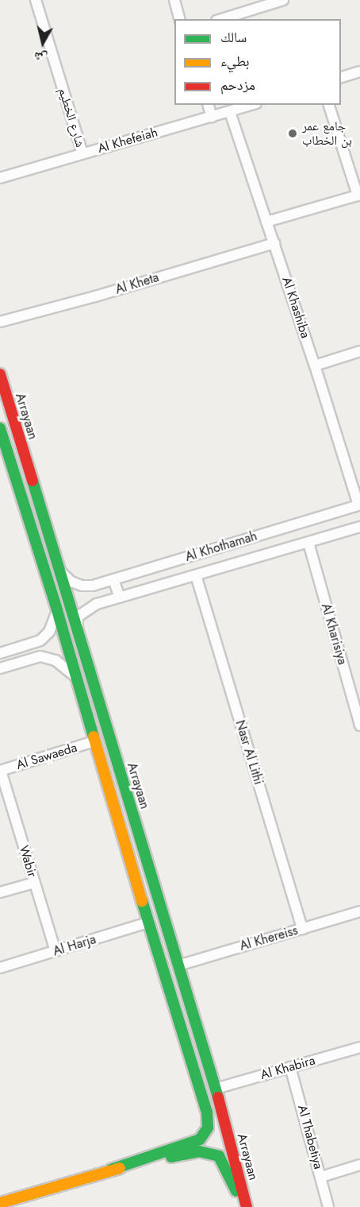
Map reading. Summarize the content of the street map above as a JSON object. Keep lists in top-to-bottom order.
{
  "streets": {
    "street": [
      "شارع الخطيم",
      "Al Khefeiah",
      "Al Kheta",
      "Al Khashiba",
      "Arrayaan",
      "Al Khothamah",
      "Al Kharisiya",
      "Nasr Al Lithi",
      "Al Sawaeda",
      "Wabir",
      "Al Khereiss",
      "Al Harja",
      "Al Khabira",
      "Al Thabetiya"
    ]
  },
  "crossings": [
    ["شارع الخطيم", "Al Khefeiah"],
    ["Al Khefeiah", "Al Khashiba"],
    ["Al Kheta", "Al Khashiba"],
    ["Al Khashiba", "Al Khothamah"],
    ["Arrayaan", "Al Khothamah"],
    ["Arrayaan", "Al Khereiss"],
    ["Arrayaan", "Al Khabira"],
    ["Al Khothamah", "Al Kharisiya"],
    ["Al Khothamah", "Nasr Al Lithi"],
    ["Nasr Al Lithi", "Al Khereiss"],
    ["Al Sawaeda", "Wabir"],
    ["Wabir", "Al Harja"],
    ["Al Khabira", "Al Thabetiya"]
  ],
  "places": ["جامع عمر بن الخطاب"],
  "legend": ["سالك", "بطيء", "مزدحم"],
  "north": "bottom"
}
